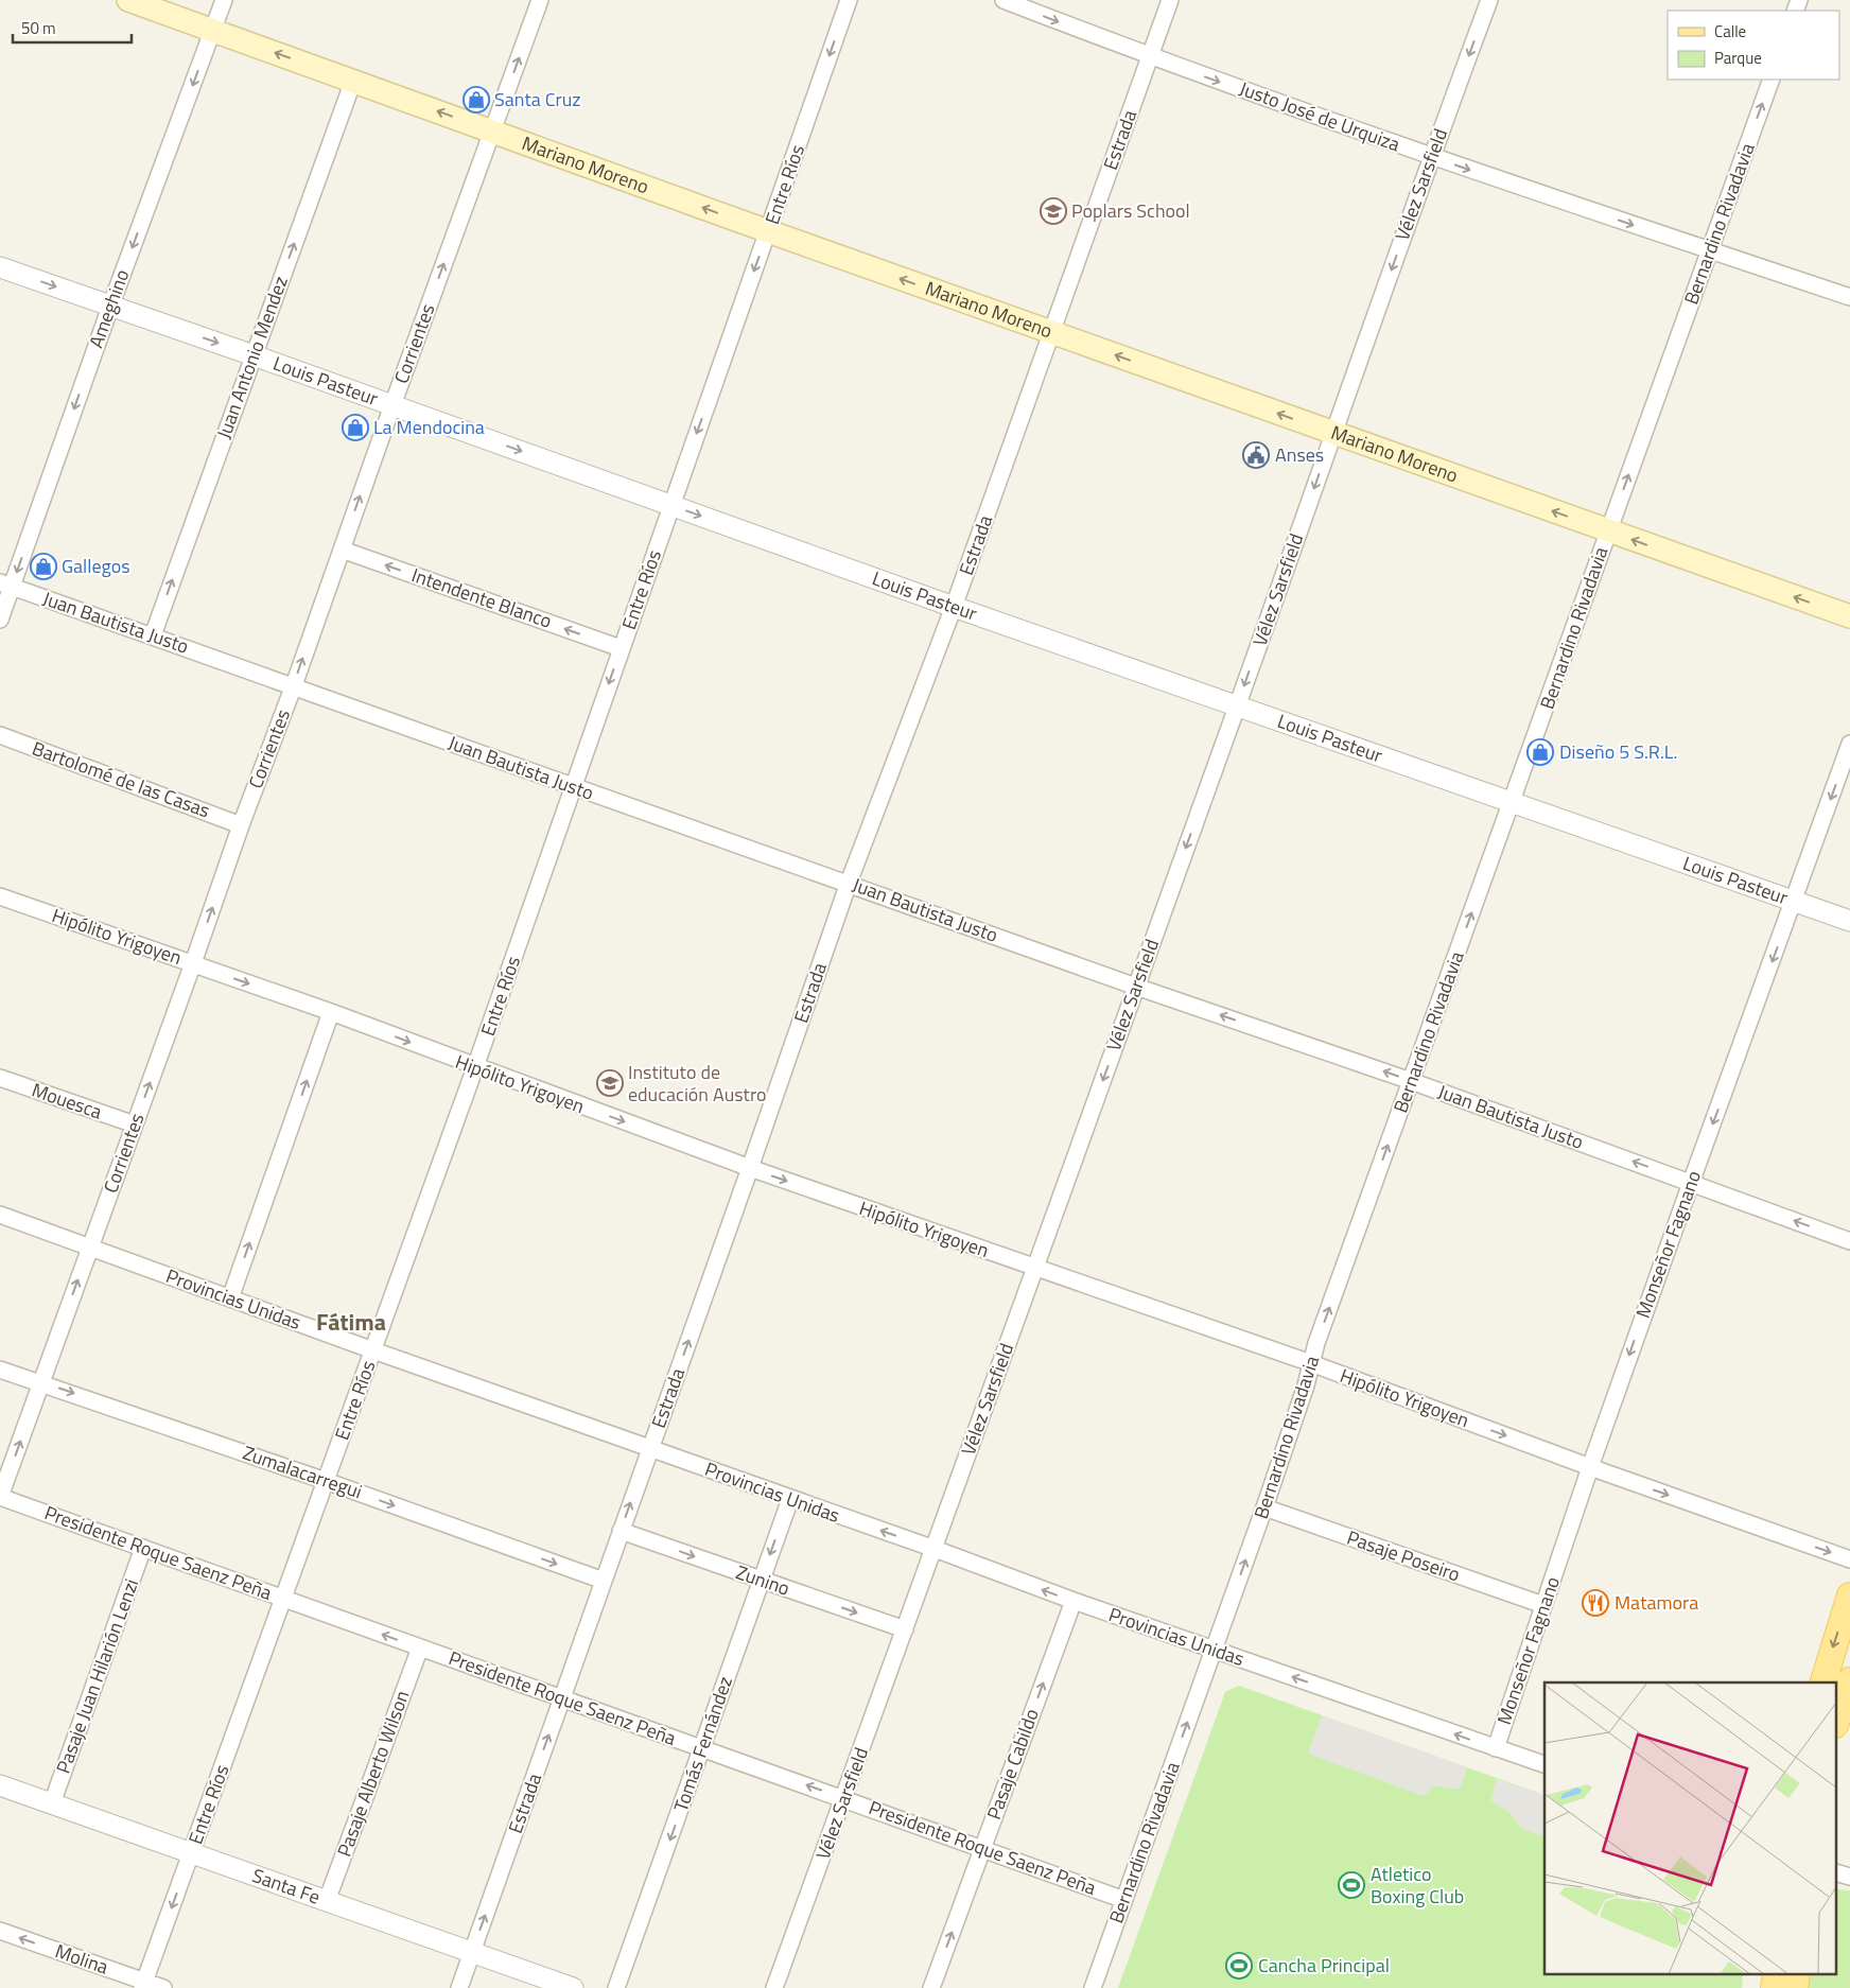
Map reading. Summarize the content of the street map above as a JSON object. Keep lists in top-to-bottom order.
{
  "streets": {
    "main road": ["Mariano Moreno"],
    "street": [
      "Justo José de Urquiza",
      "Estrada",
      "Entre Ríos",
      "Vélez Sarsfield",
      "Bernardino Rivadavia",
      "Ameghino",
      "Corrientes",
      "Juan Antonio Mendez",
      "Louis Pasteur",
      "Intendente Blanco",
      "Juan Bautista Justo",
      "Bartolomé de las Casas",
      "Hipólito Yrigoyen",
      "Mouesca",
      "Monseñor Fagnano",
      "Provincias Unidas",
      "Zumalacarregui",
      "Presidente Roque Saenz Peña",
      "Pasaje Poseiro",
      "Zunino",
      "Pasaje Juan Hilarión Lenzi",
      "Tomás Fernández",
      "Pasaje Cabildo",
      "Pasaje Alberto Wilson",
      "Santa Fe",
      "Molina"
    ]
  },
  "crossings": [
    ["Justo José de Urquiza", "Estrada"],
    ["Justo José de Urquiza", "Vélez Sarsfield"],
    ["Justo José de Urquiza", "Bernardino Rivadavia"],
    ["Estrada", "Mariano Moreno"],
    ["Estrada", "Louis Pasteur"],
    ["Estrada", "Juan Bautista Justo"],
    ["Estrada", "Hipólito Yrigoyen"],
    ["Estrada", "Provincias Unidas"],
    ["Estrada", "Zumalacarregui"],
    ["Estrada", "Presidente Roque Saenz Peña"],
    ["Estrada", "Zunino"],
    ["Estrada", "Santa Fe"],
    ["Mariano Moreno", "Entre Ríos"],
    ["Mariano Moreno", "Vélez Sarsfield"],
    ["Mariano Moreno", "Bernardino Rivadavia"],
    ["Mariano Moreno", "Ameghino"],
    ["Mariano Moreno", "Corrientes"],
    ["Mariano Moreno", "Juan Antonio Mendez"],
    ["Entre Ríos", "Louis Pasteur"],
    ["Entre Ríos", "Intendente Blanco"],
    ["Entre Ríos", "Juan Bautista Justo"],
    ["Entre Ríos", "Hipólito Yrigoyen"],
    ["Entre Ríos", "Provincias Unidas"],
    ["Entre Ríos", "Zumalacarregui"],
    ["Entre Ríos", "Presidente Roque Saenz Peña"],
    ["Entre Ríos", "Santa Fe"],
    ["Entre Ríos", "Molina"],
    ["Vélez Sarsfield", "Louis Pasteur"],
    ["Vélez Sarsfield", "Juan Bautista Justo"],
    ["Vélez Sarsfield", "Hipólito Yrigoyen"],
    ["Vélez Sarsfield", "Provincias Unidas"],
    ["Vélez Sarsfield", "Presidente Roque Saenz Peña"],
    ["Vélez Sarsfield", "Zunino"],
    ["Bernardino Rivadavia", "Louis Pasteur"],
    ["Bernardino Rivadavia", "Juan Bautista Justo"],
    ["Bernardino Rivadavia", "Hipólito Yrigoyen"],
    ["Bernardino Rivadavia", "Provincias Unidas"],
    ["Bernardino Rivadavia", "Presidente Roque Saenz Peña"],
    ["Bernardino Rivadavia", "Pasaje Poseiro"],
    ["Ameghino", "Louis Pasteur"],
    ["Ameghino", "Juan Bautista Justo"],
    ["Corrientes", "Louis Pasteur"],
    ["Corrientes", "Intendente Blanco"],
    ["Corrientes", "Juan Bautista Justo"],
    ["Corrientes", "Bartolomé de las Casas"],
    ["Corrientes", "Hipólito Yrigoyen"],
    ["Corrientes", "Mouesca"],
    ["Corrientes", "Provincias Unidas"],
    ["Corrientes", "Zumalacarregui"],
    ["Corrientes", "Presidente Roque Saenz Peña"],
    ["Juan Antonio Mendez", "Louis Pasteur"],
    ["Juan Antonio Mendez", "Juan Bautista Justo"],
    ["Louis Pasteur", "Monseñor Fagnano"],
    ["Juan Bautista Justo", "Monseñor Fagnano"],
    ["Hipólito Yrigoyen", "Monseñor Fagnano"],
    ["Monseñor Fagnano", "Provincias Unidas"],
    ["Monseñor Fagnano", "Pasaje Poseiro"],
    ["Provincias Unidas", "Tomás Fernández"],
    ["Provincias Unidas", "Pasaje Cabildo"],
    ["Presidente Roque Saenz Peña", "Pasaje Juan Hilarión Lenzi"],
    ["Presidente Roque Saenz Peña", "Tomás Fernández"],
    ["Presidente Roque Saenz Peña", "Pasaje Cabildo"],
    ["Presidente Roque Saenz Peña", "Pasaje Alberto Wilson"],
    ["Zunino", "Tomás Fernández"],
    ["Pasaje Juan Hilarión Lenzi", "Santa Fe"],
    ["Pasaje Alberto Wilson", "Santa Fe"]
  ],
  "one_way": [
    "Justo José de Urquiza",
    "Mariano Moreno",
    "Entre Ríos",
    "Vélez Sarsfield",
    "Bernardino Rivadavia",
    "Ameghino",
    "Corrientes",
    "Juan Antonio Mendez",
    "Louis Pasteur",
    "Intendente Blanco",
    "Juan Bautista Justo",
    "Hipólito Yrigoyen",
    "Monseñor Fagnano",
    "Provincias Unidas",
    "Zumalacarregui",
    "Zunino",
    "Tomás Fernández",
    "Pasaje Cabildo",
    "Molina"
  ],
  "districts": ["Fátima"],
  "places": {
    "shop": [
      "Santa Cruz",
      "La Mendocina",
      "Gallegos",
      "Diseño 5 S.R.L."
    ],
    "school or university": ["Poplars School", "Instituto de educación Austro"],
    "public building": ["Anses"],
    "restaurant": ["Matamora"],
    "sports": ["Atletico Boxing Club", "Cancha Principal"]
  },
  "legend": ["Calle", "Parque"],
  "scale_bar": "50 m"
}
